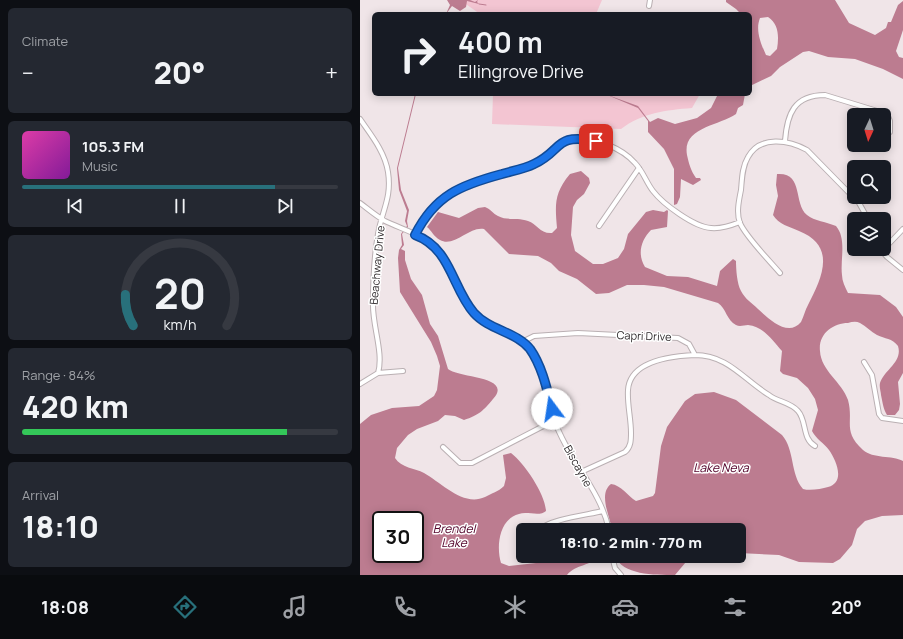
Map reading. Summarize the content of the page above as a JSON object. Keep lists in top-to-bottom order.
{
  "streets": {
    "street": ["Beachway Drive", "Capri Drive", "Biscayne"]
  },
  "crossings": [
    ["Beachway Drive", "Biscayne"],
    ["Capri Drive", "Biscayne"]
  ],
  "water": ["Lake Neva", "Brendel Lake"],
  "north": "bottom",
  "page": {
    "tile": [
      "Climate",
      ["Range · 84%", "420 km"],
      ["Arrival", "18:10"]
    ],
    "turn": ["400 m", "Ellingrove Drive"],
    "heat": ["−", "20°", "+"],
    "song": ["105.3 FM", "Music"],
    "limit": "30",
    "trip": "18:10 · 2 min · 770 m",
    "tabs": ["18:08", "20°"],
    "gauge": ["20", "km/h"]
  }
}
